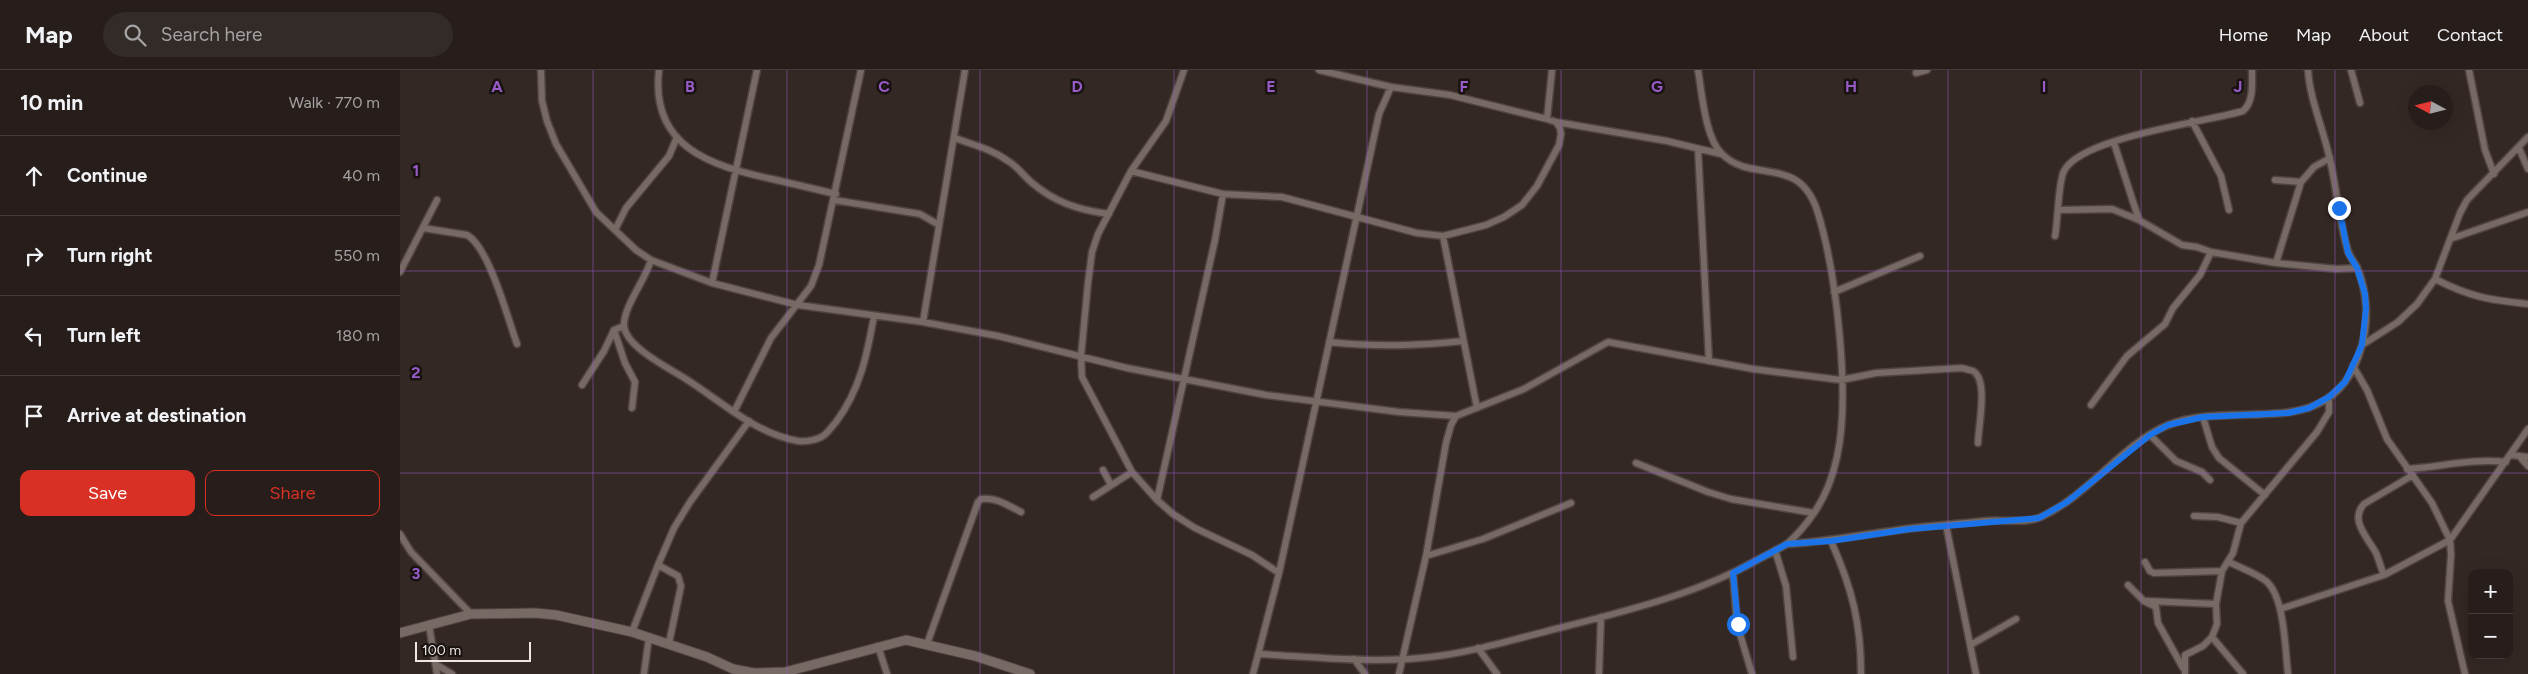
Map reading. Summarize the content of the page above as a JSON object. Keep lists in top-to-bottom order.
{
  "scale_bar": "100 m",
  "north": "left",
  "page": {
    "header": "Map",
    "search": "Search here",
    "nav": [
      "Home",
      "Map",
      "About",
      "Contact"
    ],
    "heading": ["10 min", "Walk · 770 m"],
    "list": [
      ["Continue", "40 m"],
      ["Turn right", "550 m"],
      ["Turn left", "180 m"],
      "Arrive at destination"
    ],
    "buttons": ["Save", "Share"],
    "map_buttons": ["+", "−"],
    "scale": "100 m"
  },
  "grid": {
    "columns": [
      "A",
      "B",
      "C",
      "D",
      "E",
      "F",
      "G",
      "H",
      "I",
      "J"
    ],
    "rows": ["1", "2", "3"]
  }
}
